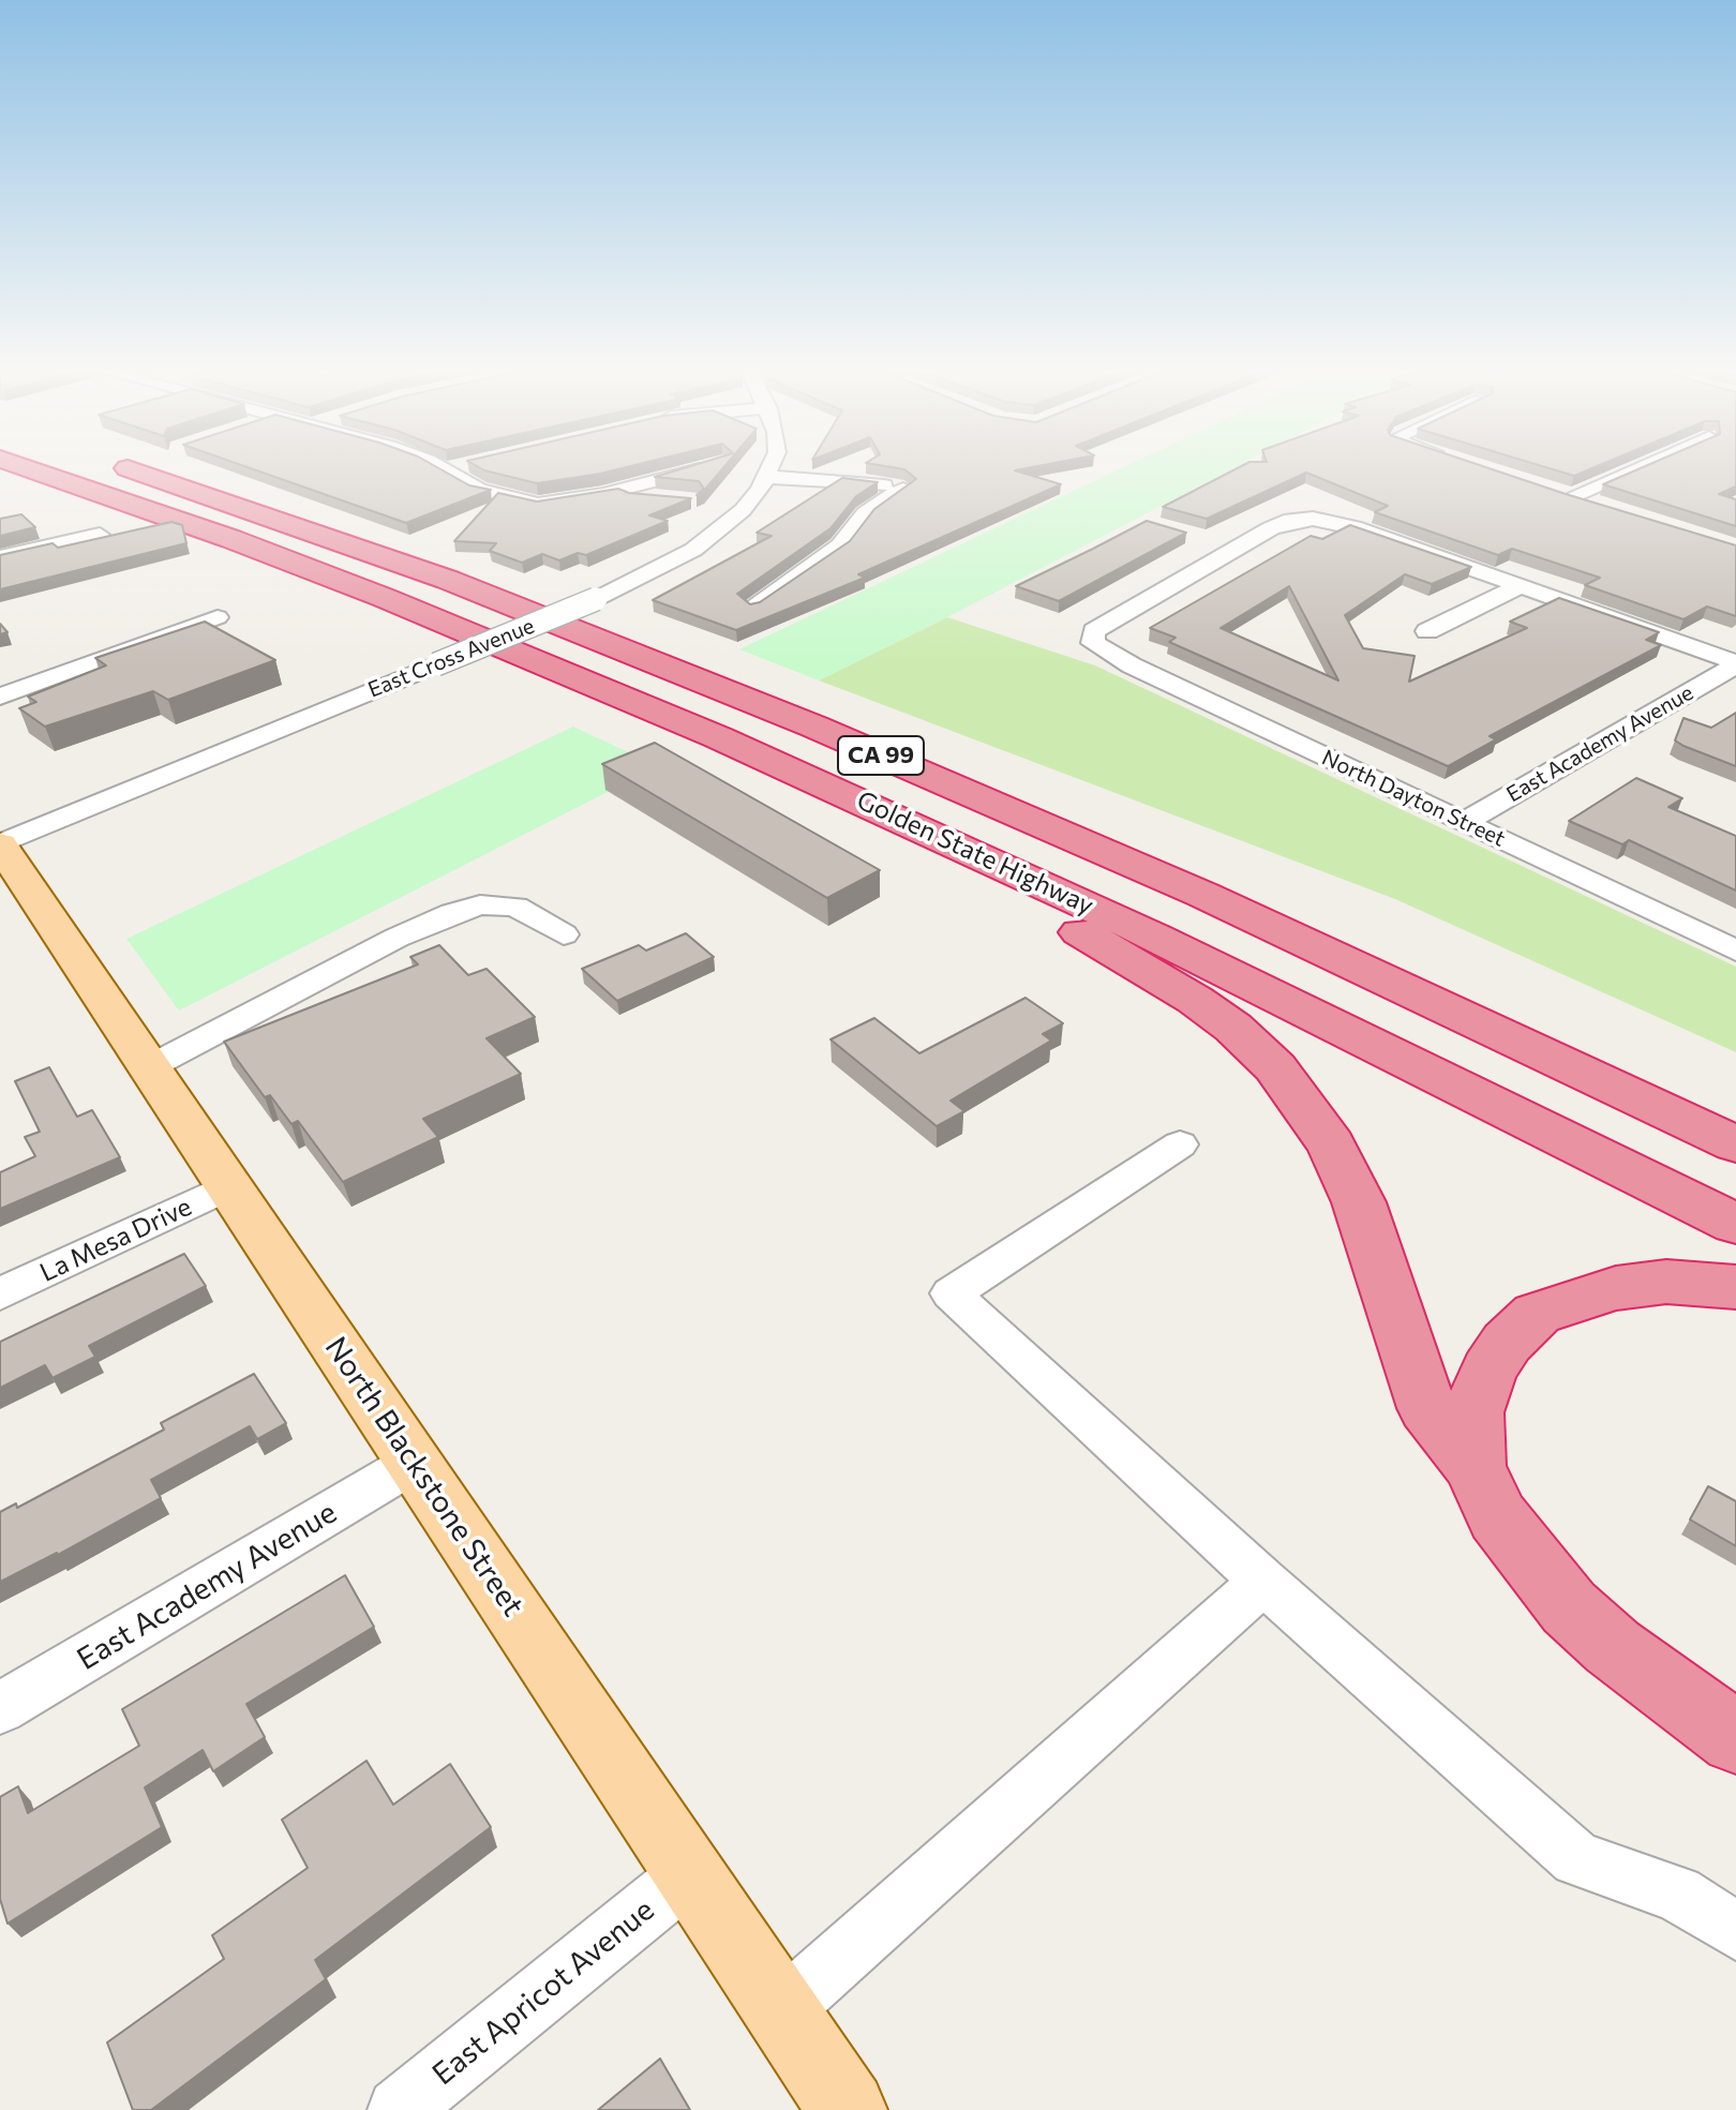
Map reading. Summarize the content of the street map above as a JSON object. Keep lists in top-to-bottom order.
{
  "streets": {
    "highway": ["CA 99", "Golden State Highway"],
    "main road": ["North Blackstone Street"],
    "street": [
      "East Cross Avenue",
      "East Academy Avenue",
      "North Dayton Street",
      "La Mesa Drive",
      "East Apricot Avenue"
    ]
  },
  "crossings": [
    ["East Cross Avenue", "North Blackstone Street"],
    ["East Academy Avenue", "North Dayton Street"],
    ["East Academy Avenue", "North Blackstone Street"],
    ["La Mesa Drive", "North Blackstone Street"],
    ["North Blackstone Street", "East Apricot Avenue"]
  ]
}
